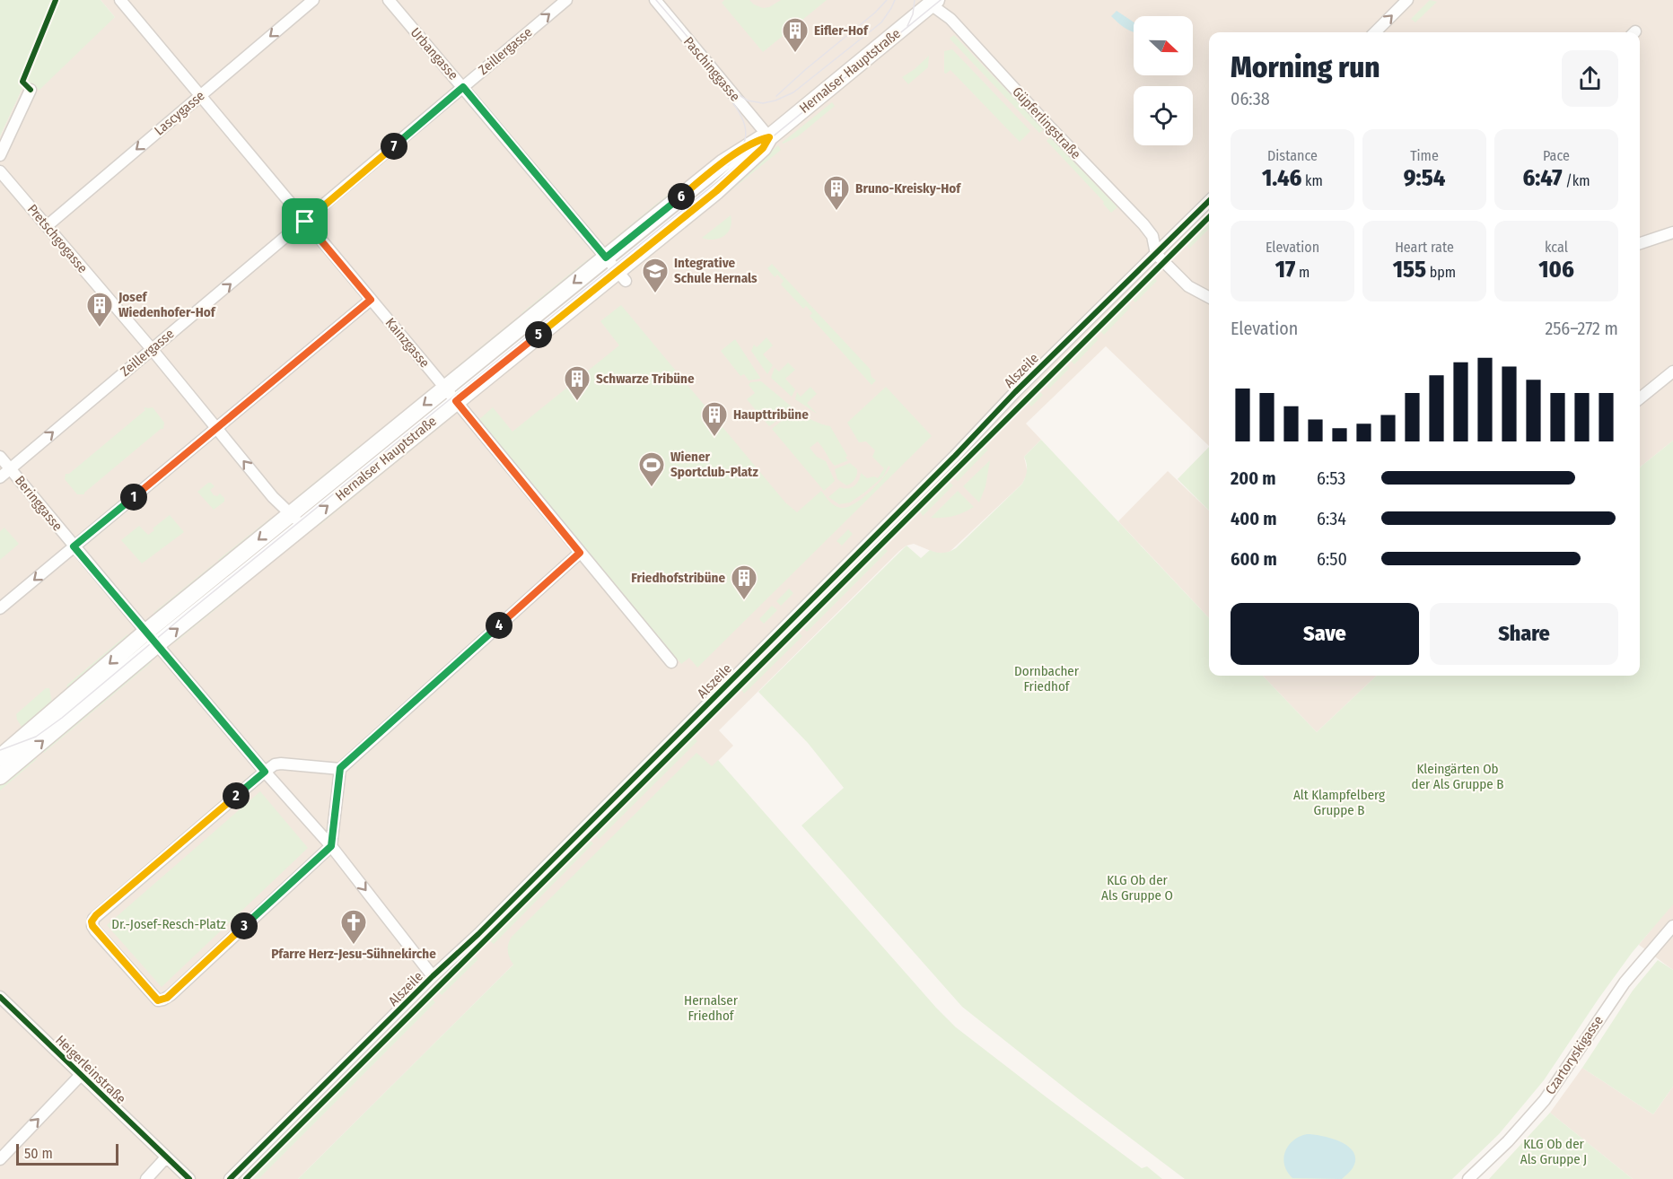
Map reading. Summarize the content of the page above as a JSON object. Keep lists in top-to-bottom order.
{
  "streets": {
    "main road": ["Hernalser Hauptstraße"],
    "street": [
      "Zeillergasse",
      "Urbangasse",
      "Paschinggasse",
      "Lascygasse",
      "Güpferlingstraße",
      "Pretschgogasse",
      "Kainzgasse",
      "Alszeile",
      "Beringgasse",
      "Czartoryskigasse",
      "Heigerleinstraße"
    ]
  },
  "crossings": [
    ["Zeillergasse", "Urbangasse"],
    ["Zeillergasse", "Pretschgogasse"],
    ["Zeillergasse", "Kainzgasse"],
    ["Zeillergasse", "Beringgasse"],
    ["Urbangasse", "Hernalser Hauptstraße"],
    ["Paschinggasse", "Hernalser Hauptstraße"],
    ["Hernalser Hauptstraße", "Güpferlingstraße"],
    ["Hernalser Hauptstraße", "Pretschgogasse"],
    ["Hernalser Hauptstraße", "Kainzgasse"],
    ["Hernalser Hauptstraße", "Beringgasse"],
    ["Lascygasse", "Pretschgogasse"],
    ["Lascygasse", "Kainzgasse"],
    ["Güpferlingstraße", "Alszeile"]
  ],
  "one_way": ["Zeillergasse", "Lascygasse"],
  "parks": [
    "Dornbacher Friedhof",
    "Kleingärten Ob der Als Gruppe B",
    "Alt Klampfelberg Gruppe B",
    "KLG Ob der Als Gruppe O",
    "Dr.-Josef-Resch-Platz",
    "Hernalser Friedhof",
    "KLG Ob der Als Gruppe J"
  ],
  "places": {
    "building": [
      "Eifler-Hof",
      "Bruno-Kreisky-Hof",
      "Josef Wiedenhofer-Hof",
      "Schwarze Tribüne",
      "Haupttribüne",
      "Friedhofstribüne"
    ],
    "school or university": ["Integrative Schule Hernals"],
    "sports": ["Wiener Sportclub-Platz"],
    "church": ["Pfarre Herz-Jesu-Sühnekirche"]
  },
  "scale_bar": "50 m",
  "north": "right",
  "page": {
    "heading": ["Morning run", "06:38"],
    "stats": [
      ["Distance", "1.46 km"],
      ["Time", "9:54"],
      ["Pace", "6:47 /km"],
      ["Elevation", "17 m"],
      ["Heart rate", "155 bpm"],
      ["kcal", "106"]
    ],
    "pins": [
      "7",
      "6",
      "5",
      "1",
      "4",
      "2",
      "3"
    ],
    "chart": ["Elevation", "256–272 m"],
    "list": [
      {
        "name": "200 m",
        "note": "6:53"
      },
      {
        "name": "400 m",
        "note": "6:34"
      },
      {
        "name": "600 m",
        "note": "6:50"
      }
    ],
    "buttons": ["Save", "Share"],
    "scale": "50 m"
  }
}
